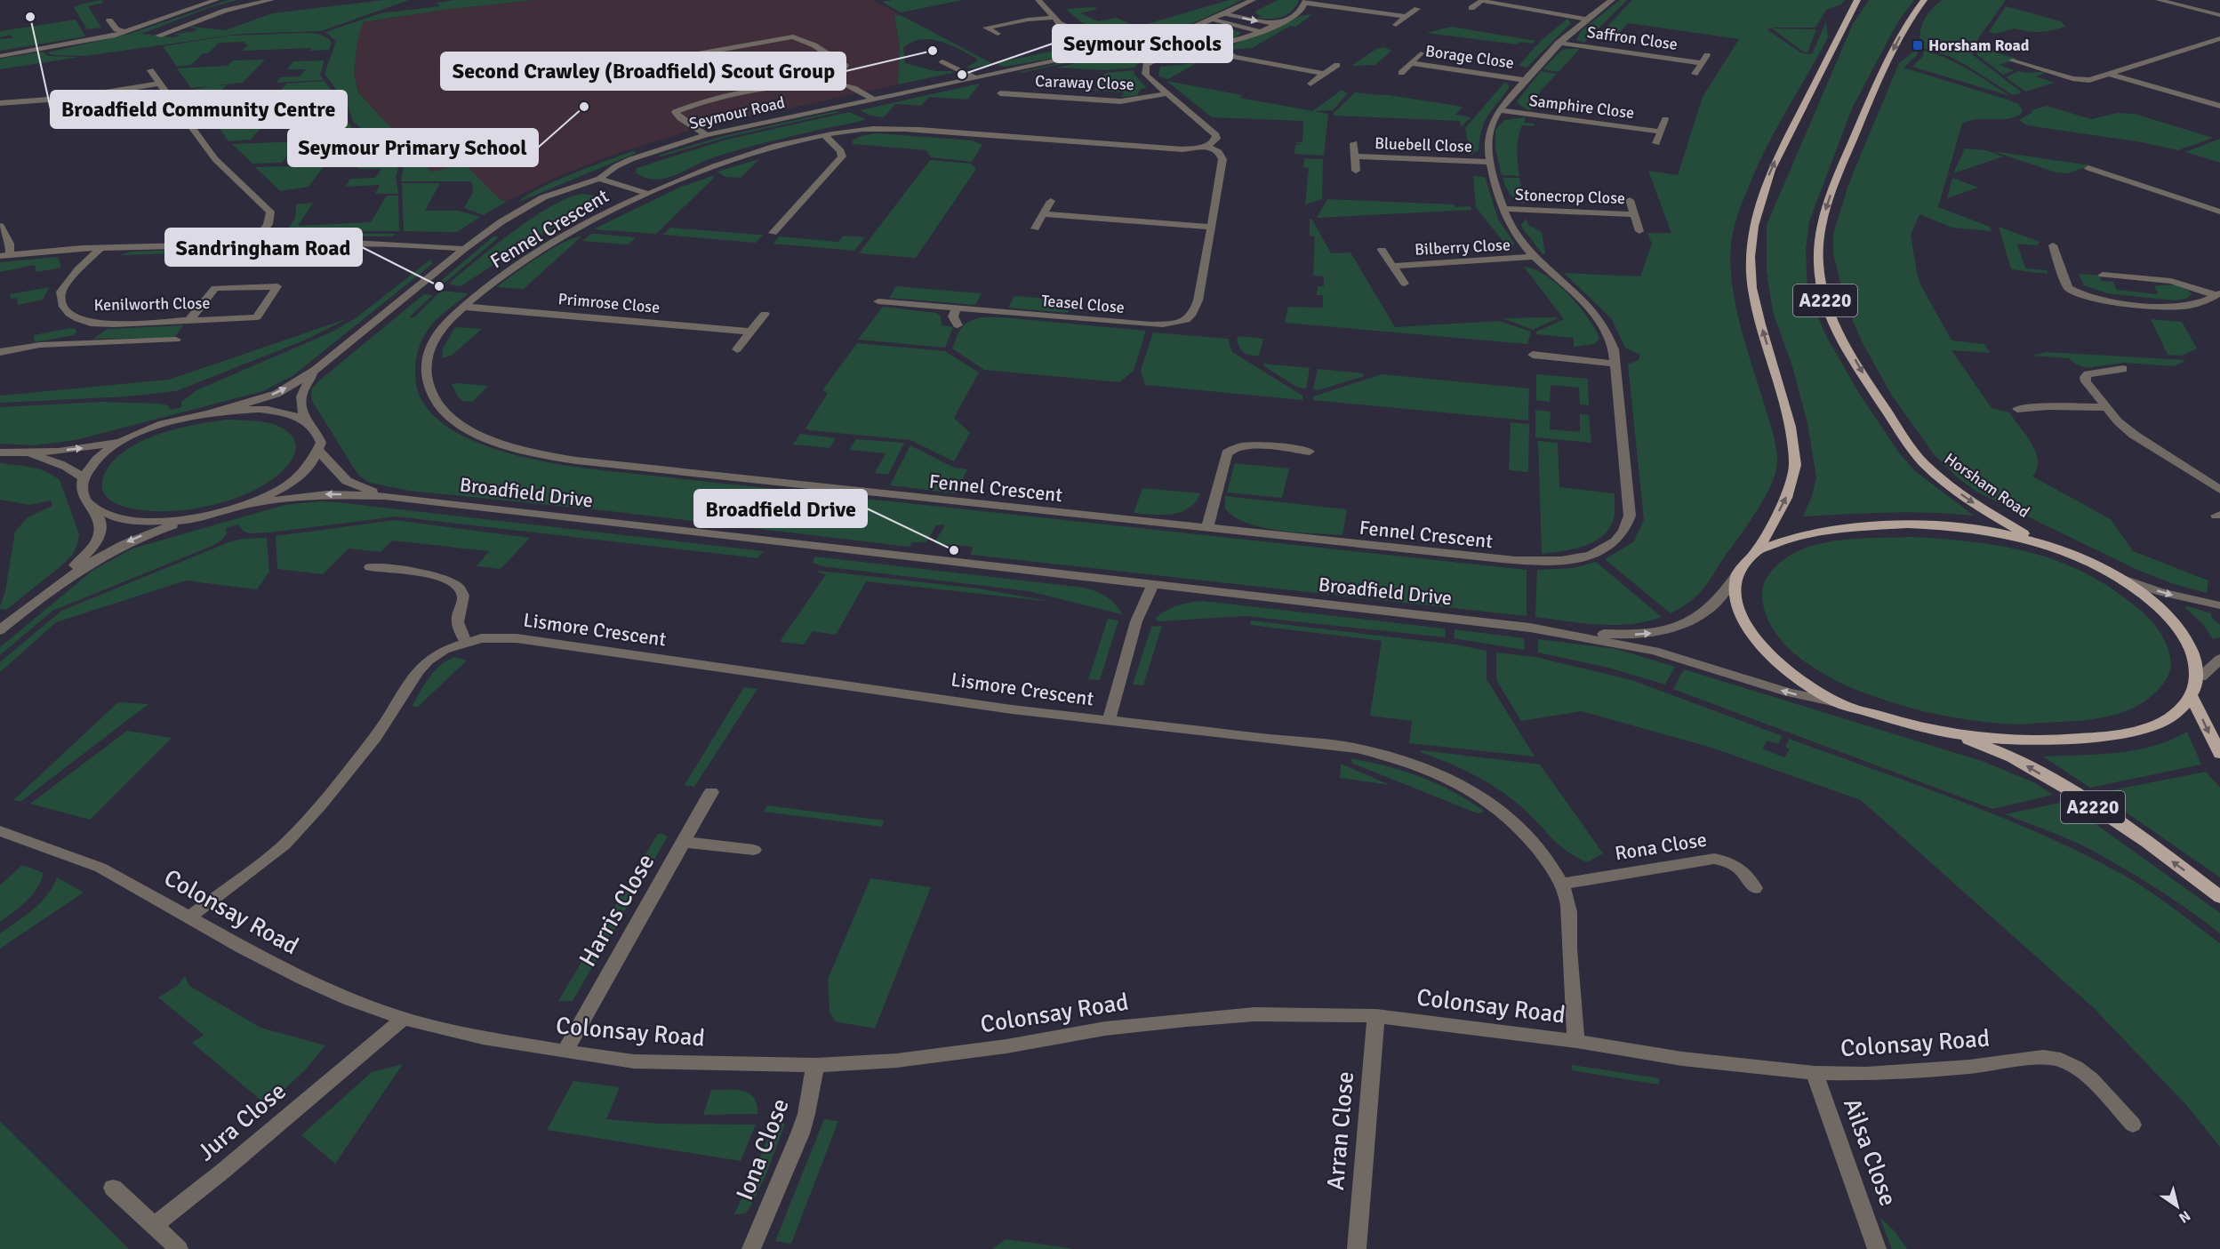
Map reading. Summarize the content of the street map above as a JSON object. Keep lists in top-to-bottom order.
{
  "streets": {
    "main road": ["A2220", "Horsham Road"],
    "street": [
      "Saffron Close",
      "Borage Close",
      "Caraway Close",
      "Samphire Close",
      "Seymour Road",
      "Bluebell Close",
      "Stonecrop Close",
      "Fennel Crescent",
      "Bilberry Close",
      "Primrose Close",
      "Kenilworth Close",
      "Teasel Close",
      "Broadfield Drive",
      "Lismore Crescent",
      "Rona Close",
      "Harris Close",
      "Colonsay Road",
      "Jura Close",
      "Arran Close",
      "Iona Close",
      "Ailsa Close"
    ]
  },
  "crossings": [
    ["Saffron Close", "Fennel Crescent"],
    ["Borage Close", "Fennel Crescent"],
    ["Samphire Close", "Fennel Crescent"],
    ["Seymour Road", "Fennel Crescent"],
    ["Seymour Road", "Broadfield Drive"],
    ["Bluebell Close", "Fennel Crescent"],
    ["Stonecrop Close", "Fennel Crescent"],
    ["Fennel Crescent", "Bilberry Close"],
    ["Fennel Crescent", "Primrose Close"],
    ["Fennel Crescent", "Teasel Close"],
    ["Broadfield Drive", "Lismore Crescent"],
    ["Lismore Crescent", "Rona Close"],
    ["Lismore Crescent", "Colonsay Road"],
    ["Harris Close", "Colonsay Road"],
    ["Colonsay Road", "Jura Close"],
    ["Colonsay Road", "Arran Close"],
    ["Colonsay Road", "Iona Close"],
    ["Colonsay Road", "Ailsa Close"]
  ],
  "one_way": ["Horsham Road"],
  "places": {
    "other": [
      "Broadfield Community Centre",
      "Second Crawley (Broadfield) Scout Group",
      "Seymour Schools",
      "Seymour Primary School",
      "Sandringham Road",
      "Broadfield Drive"
    ],
    "transit": ["Horsham Road"]
  },
  "north": "bottom right"
}
